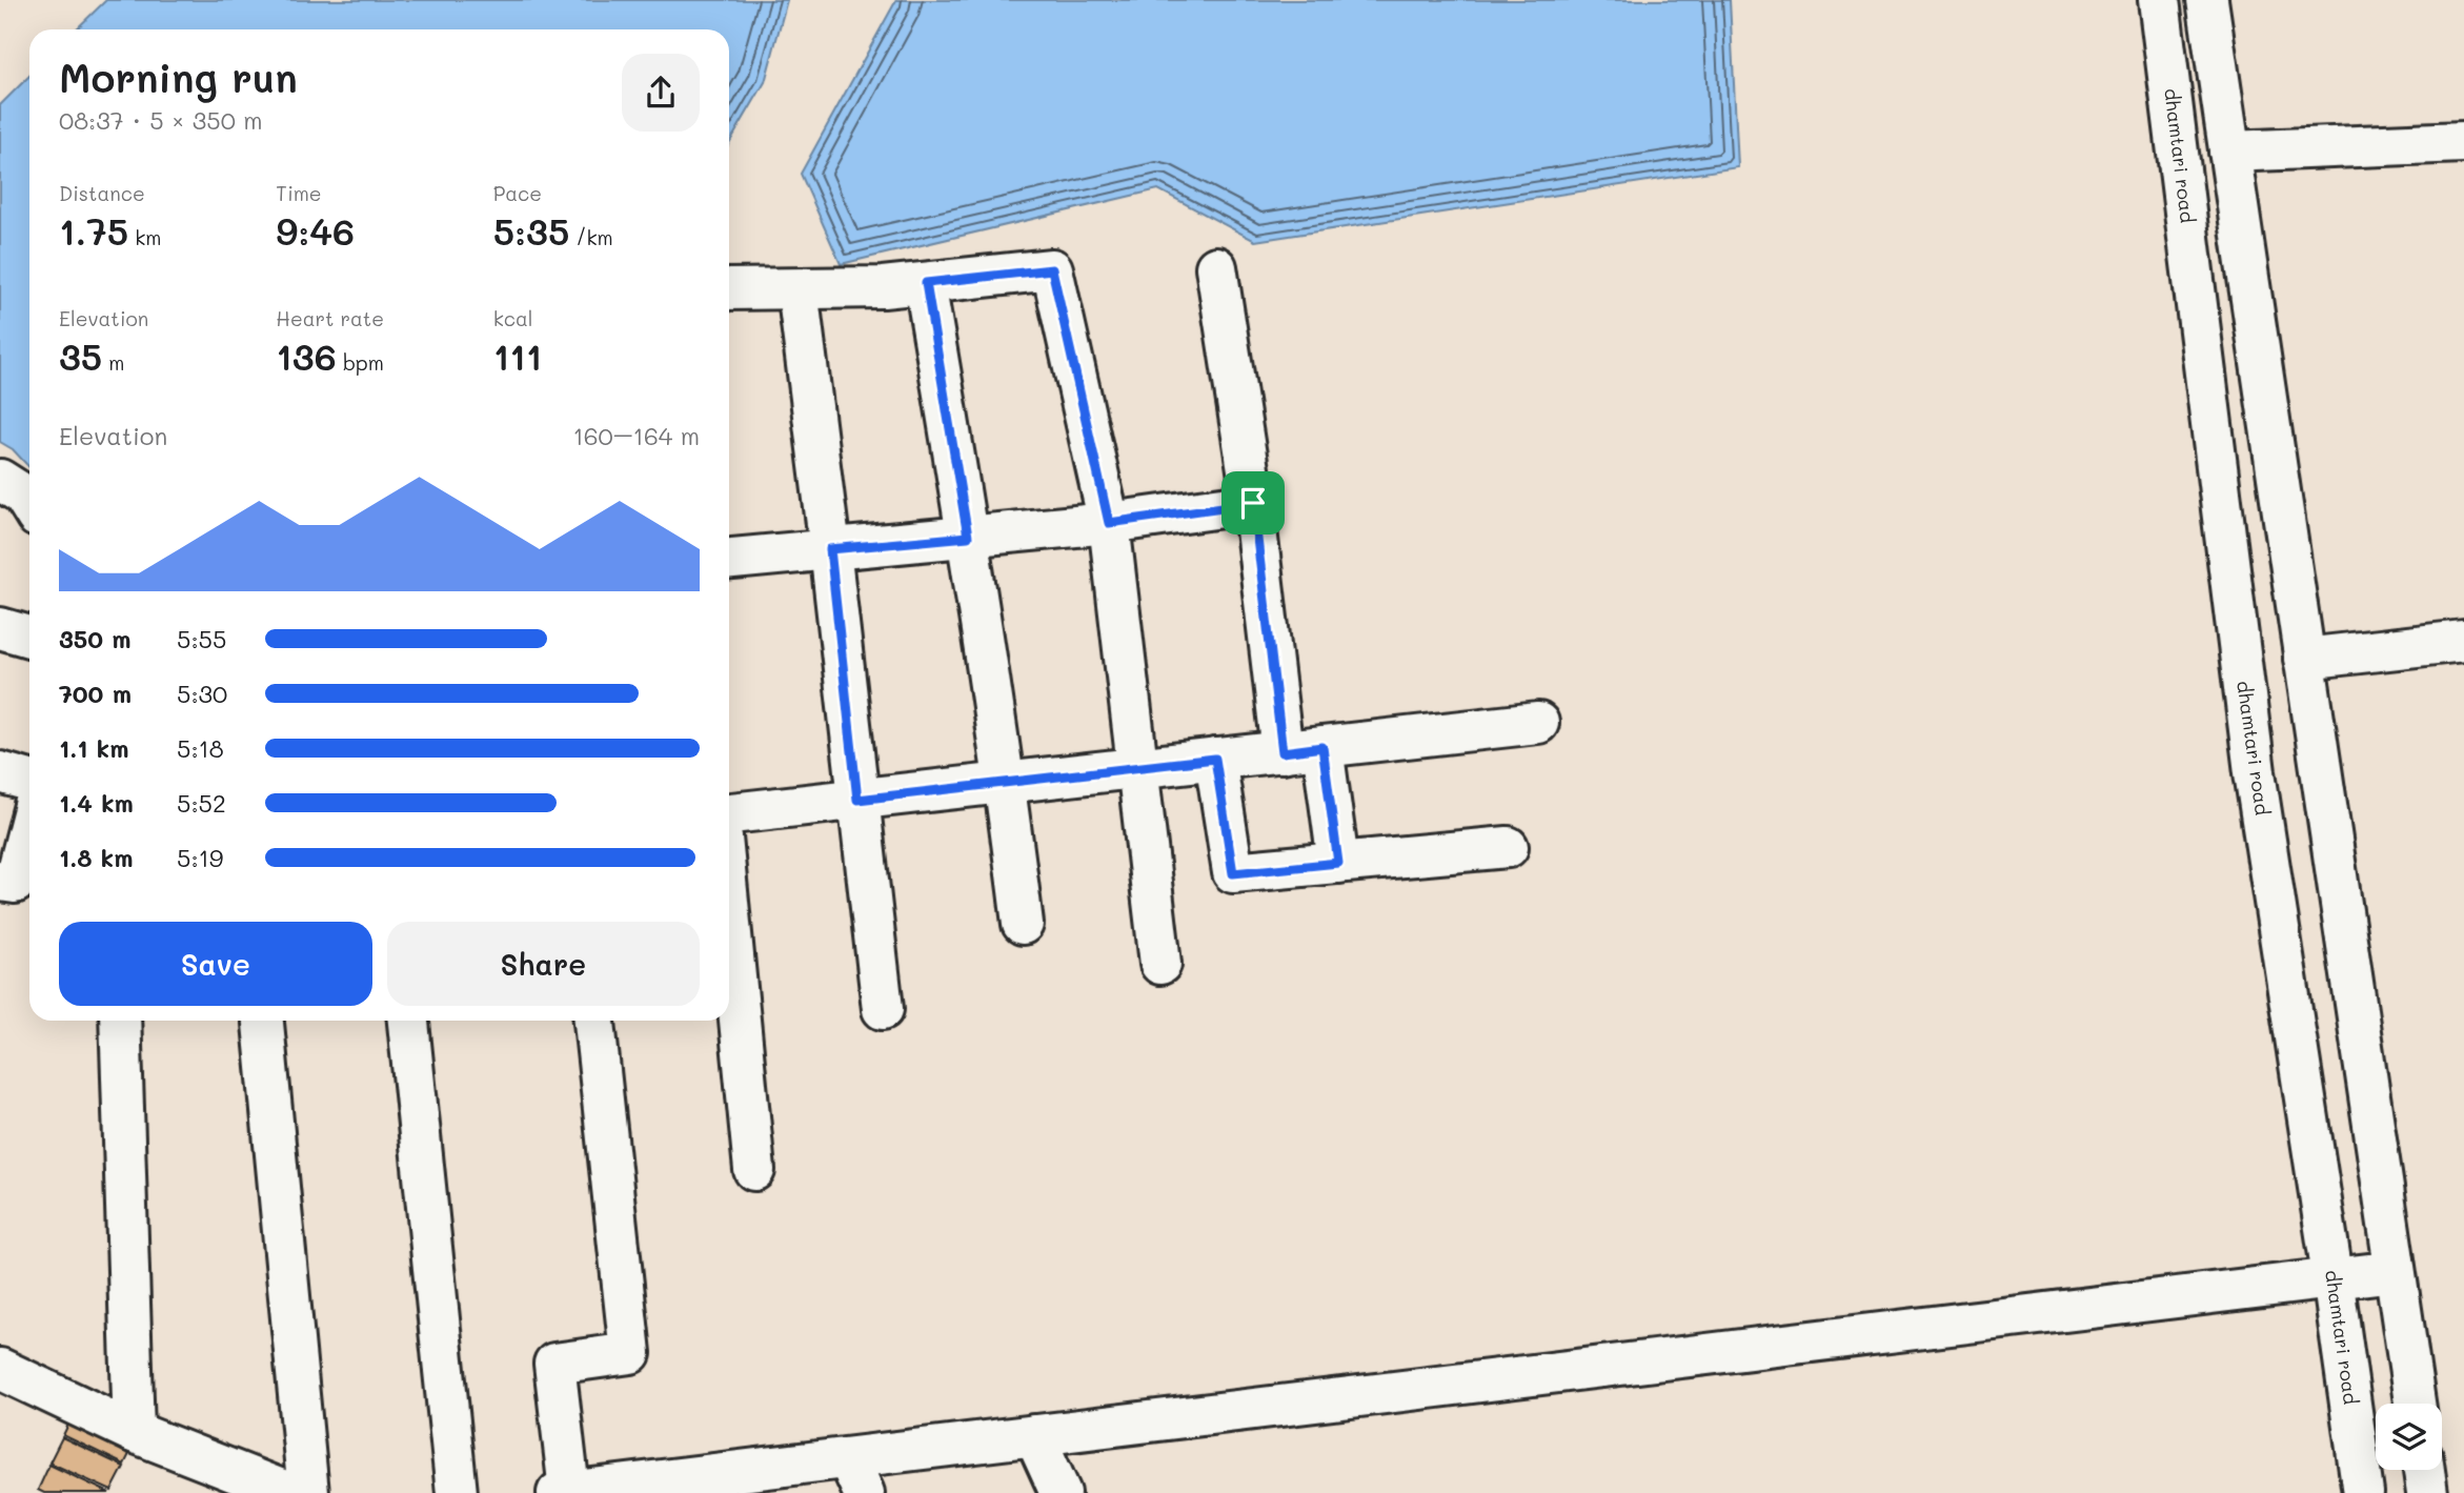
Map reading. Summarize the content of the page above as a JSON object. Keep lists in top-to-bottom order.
{
  "streets": {
    "street": ["dhamtari road"]
  },
  "page": {
    "heading": ["Morning run", "08:37 · 5 × 350 m"],
    "stats": [
      ["Distance", "1.75 km"],
      ["Time", "9:46"],
      ["Pace", "5:35 /km"],
      ["Elevation", "35 m"],
      ["Heart rate", "136 bpm"],
      ["kcal", "111"]
    ],
    "chart": ["Elevation", "160–164 m"],
    "list": [
      {
        "name": "350 m",
        "note": "5:55"
      },
      {
        "name": "700 m",
        "note": "5:30"
      },
      {
        "name": "1.1 km",
        "note": "5:18"
      },
      {
        "name": "1.4 km",
        "note": "5:52"
      },
      {
        "name": "1.8 km",
        "note": "5:19"
      }
    ],
    "buttons": ["Save", "Share"]
  }
}
